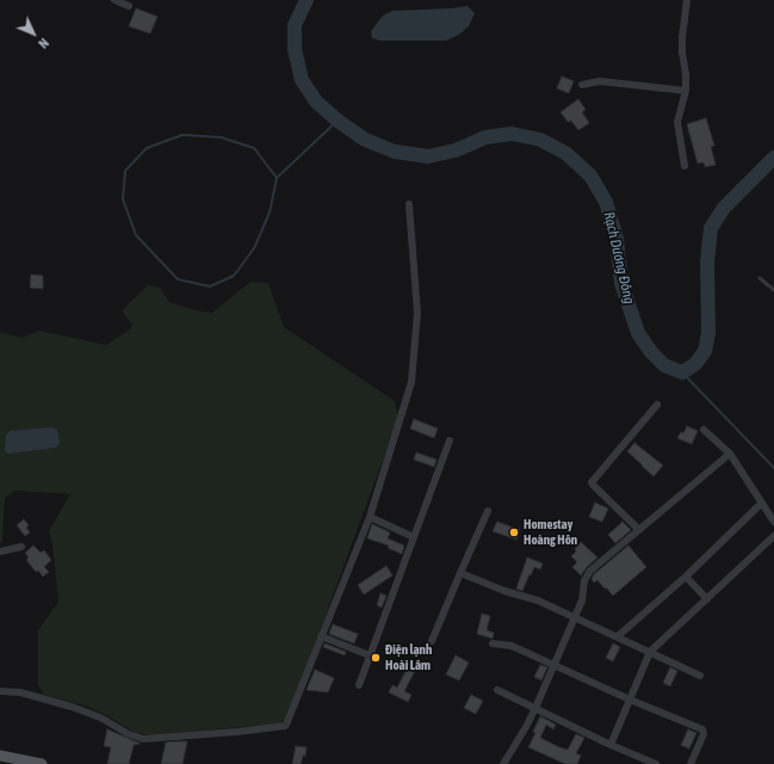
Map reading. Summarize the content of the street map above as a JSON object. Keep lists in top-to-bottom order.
{
  "water": ["Rạch Dương Đông"],
  "places": ["Homestay Hoàng Hôn", "Điện lạnh Hoài Lâm"],
  "north": "bottom right"
}
